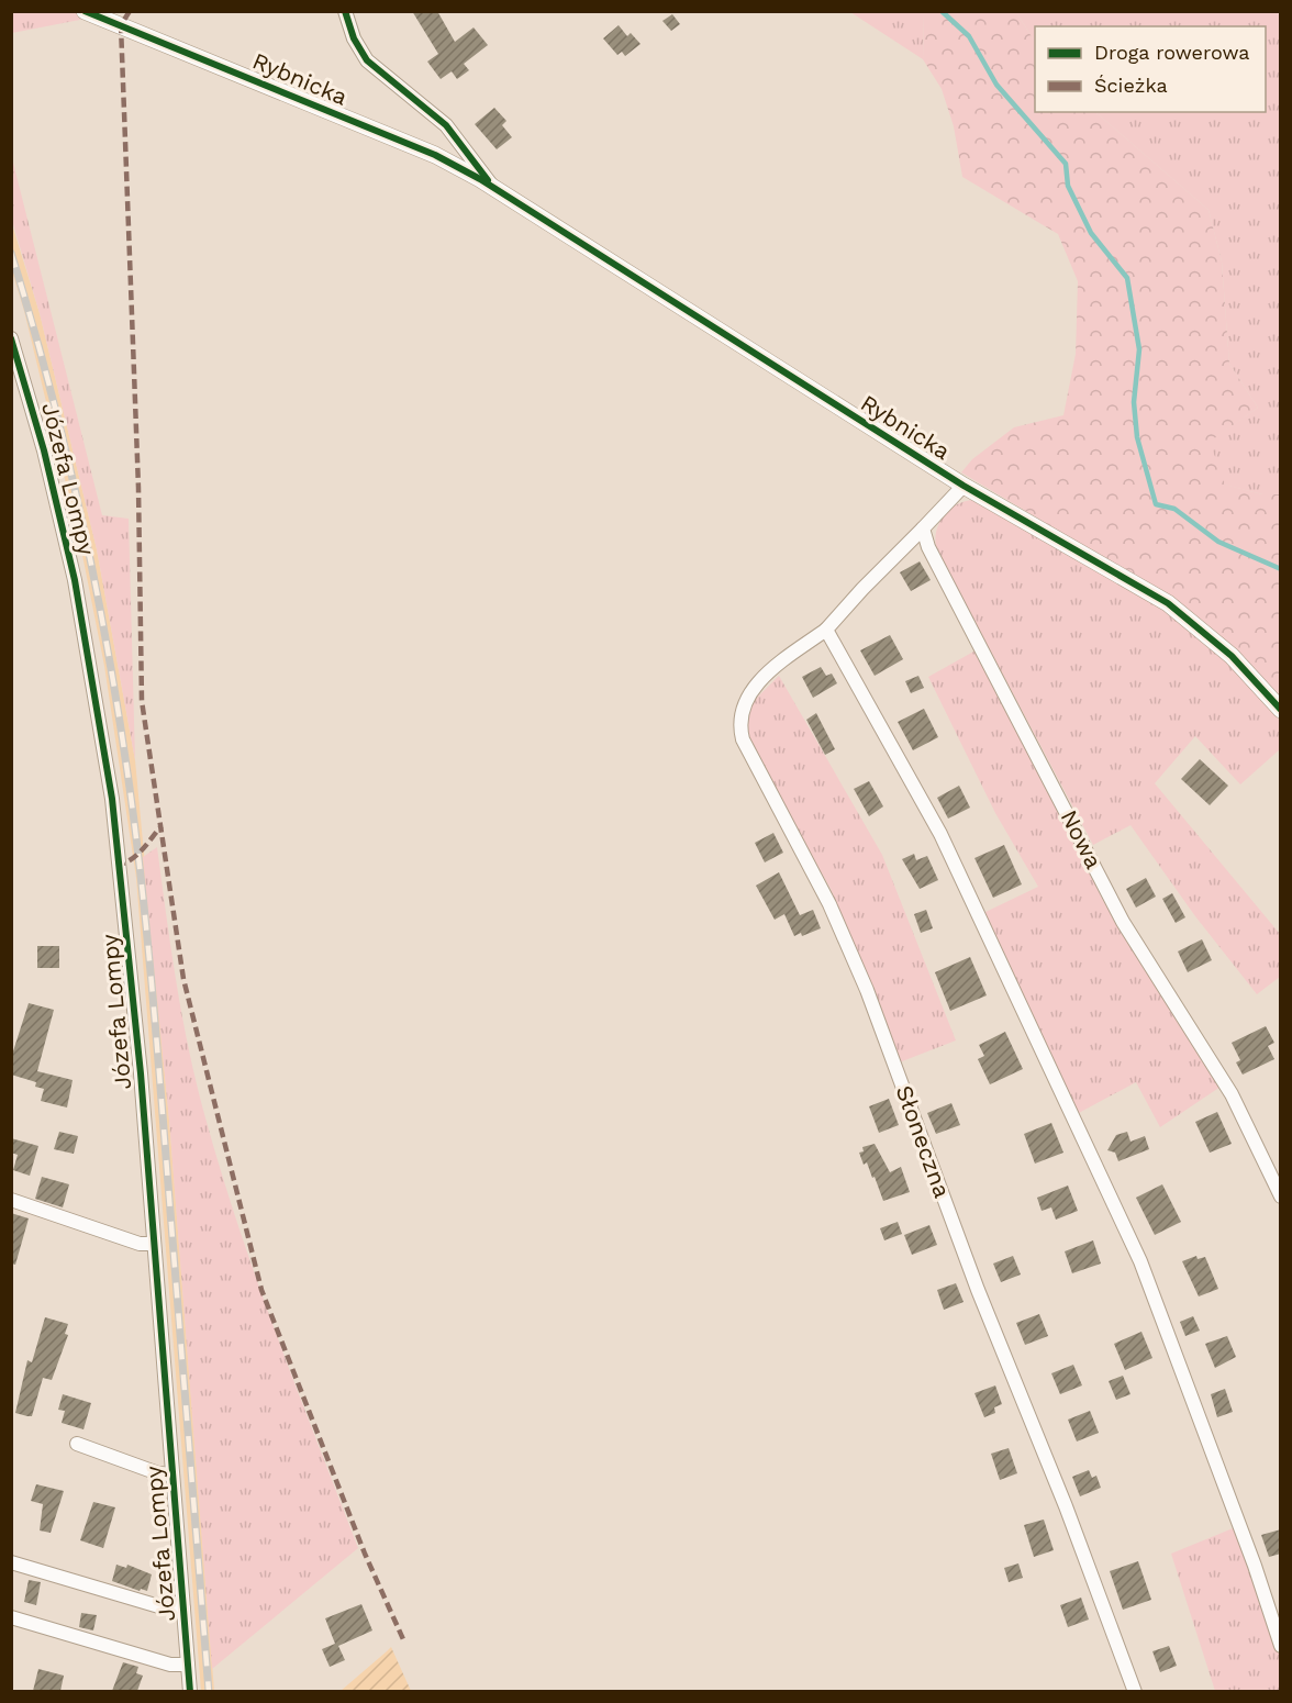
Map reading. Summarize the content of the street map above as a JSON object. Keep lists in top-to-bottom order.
{
  "streets": {
    "street": [
      "Rybnicka",
      "Józefa Lompy",
      "Nowa",
      "Słoneczna"
    ]
  },
  "crossings": [
    ["Nowa", "Słoneczna"]
  ],
  "legend": ["Droga rowerowa", "Ścieżka"]
}
